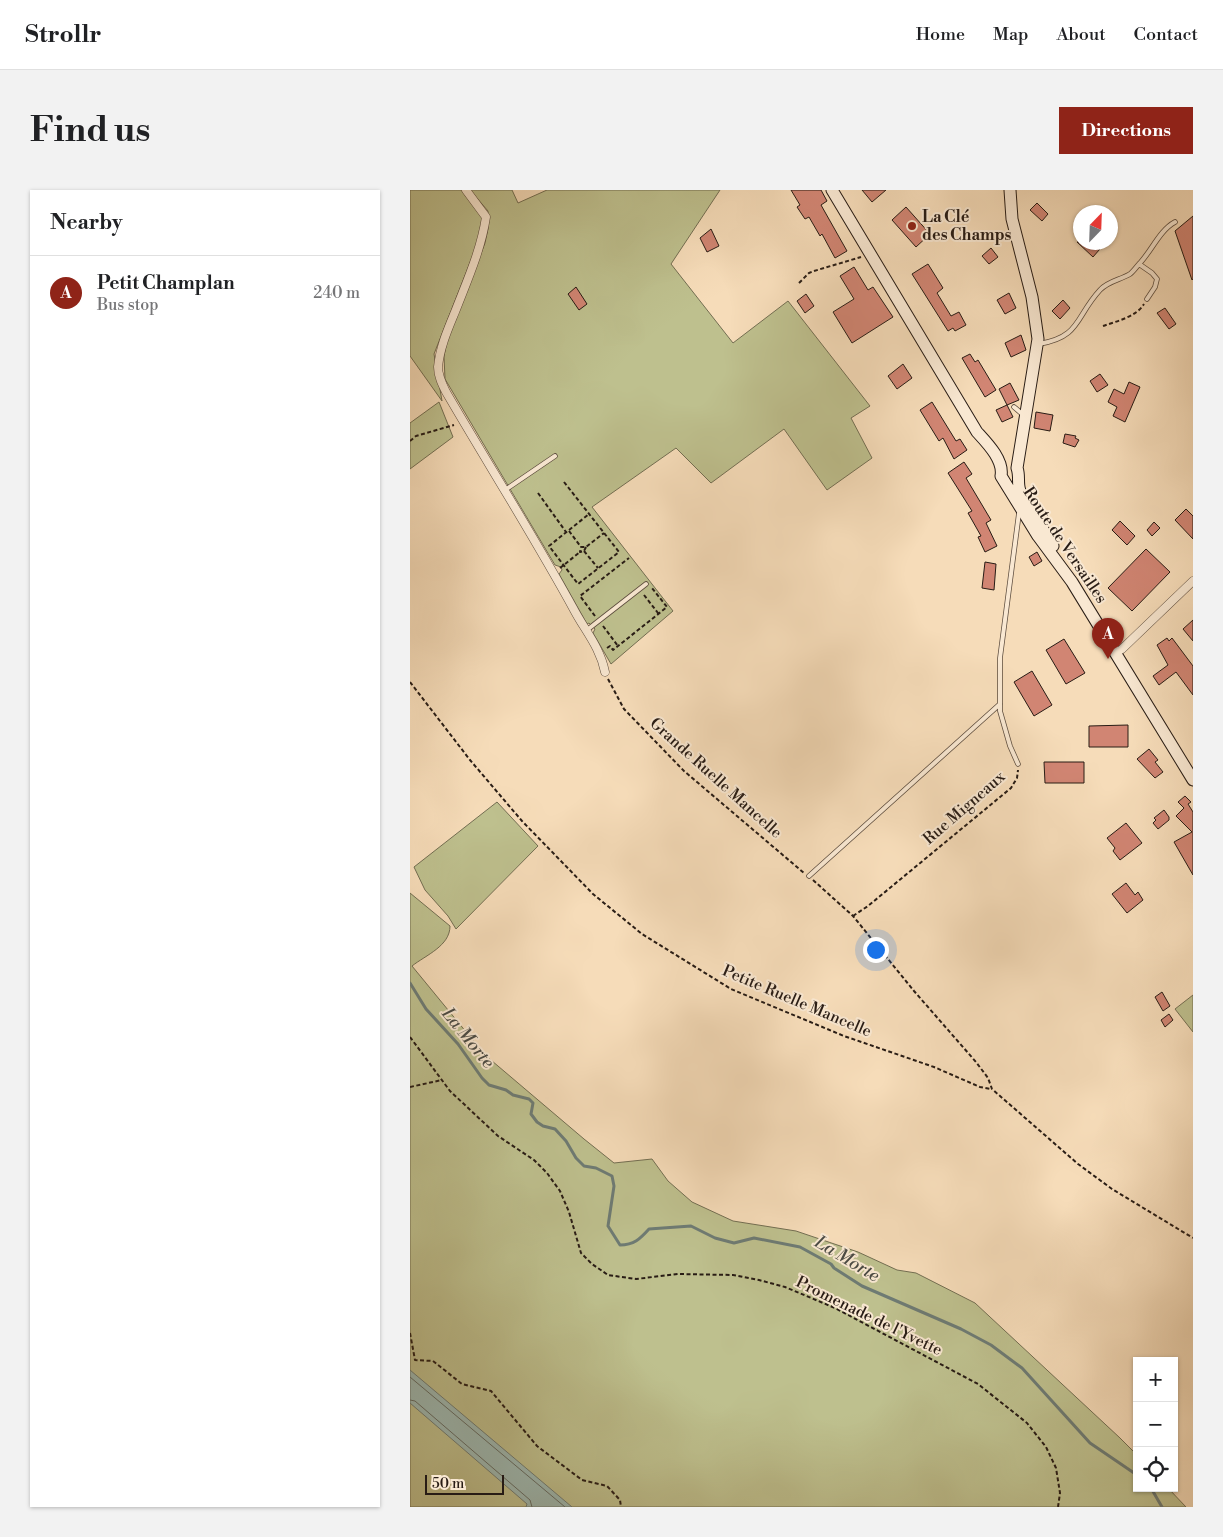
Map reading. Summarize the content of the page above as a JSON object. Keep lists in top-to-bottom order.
{
  "streets": {
    "main road": ["Route de Versailles"],
    "lane": ["Rue Migneaux"],
    "path": ["Grande Ruelle Mancelle", "Petite Ruelle Mancelle", "Promenade de l'Yvette"]
  },
  "crossings": [
    ["Route de Versailles", "Rue Migneaux"],
    ["Grande Ruelle Mancelle", "Rue Migneaux"],
    ["Grande Ruelle Mancelle", "Petite Ruelle Mancelle"]
  ],
  "water": ["La Morte"],
  "places": ["La Clé des Champs"],
  "scale_bar": "50 m",
  "north": "top right",
  "page": {
    "header": "Strollr",
    "nav": [
      "Home",
      "Map",
      "About",
      "Contact"
    ],
    "buttons": "Directions",
    "title": "Find us",
    "heading": "Nearby",
    "list": [
      {
        "mark": "A",
        "name": "Petit Champlan",
        "note": "Bus stop",
        "value": "240 m"
      }
    ],
    "pins": "A",
    "map_buttons": ["+", "−"],
    "scale": "50 m"
  }
}
